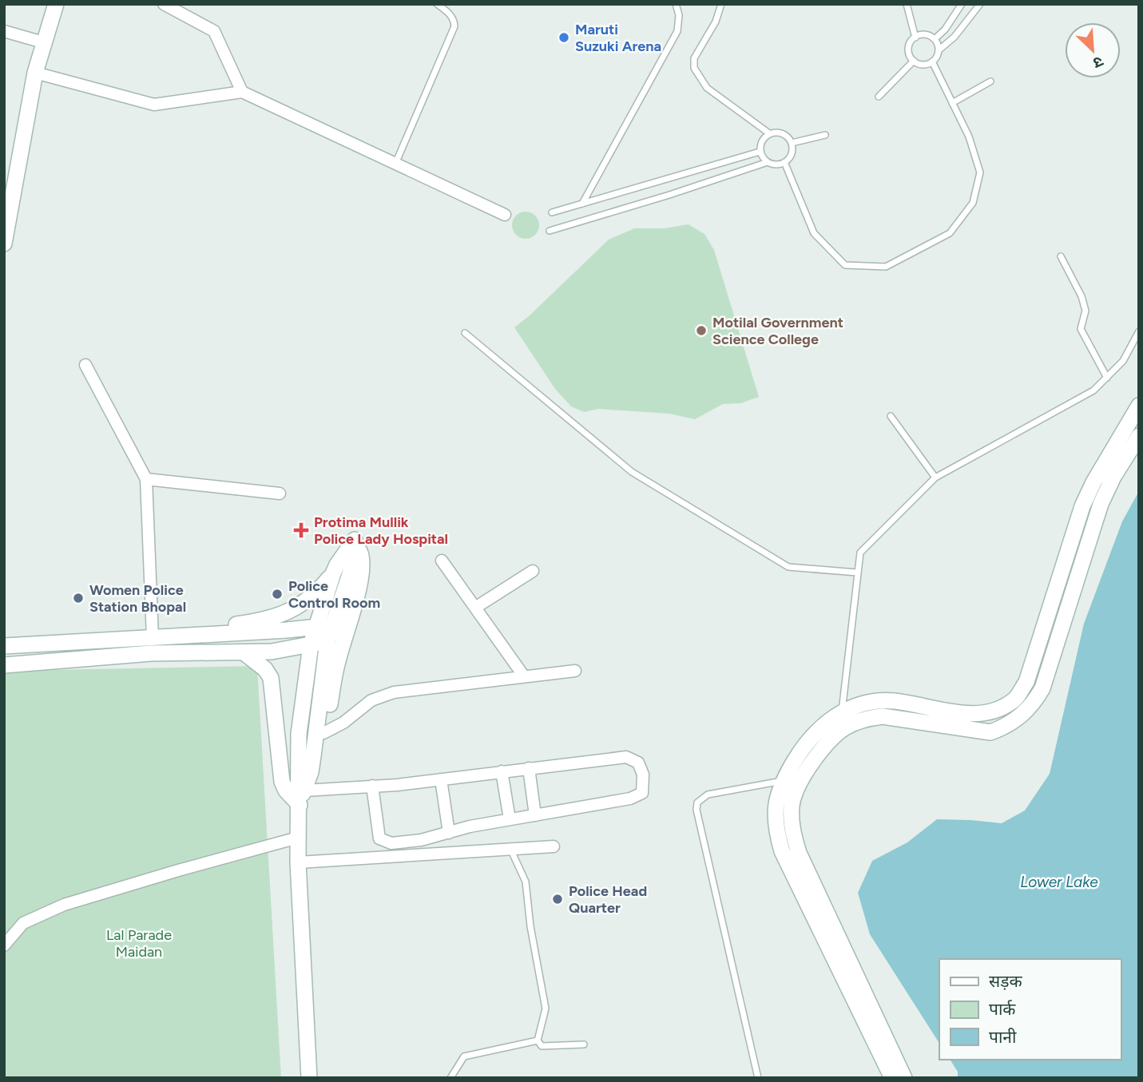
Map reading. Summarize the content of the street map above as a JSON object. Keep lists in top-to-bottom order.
{
  "water": ["Lower Lake"],
  "parks": ["Lal Parade Maidan"],
  "places": {
    "other": [
      "Maruti Suzuki Arena",
      "Motilal Government Science College",
      "Police Control Room",
      "Women Police Station Bhopal",
      "Police Head Quarter"
    ],
    "health": ["Protima Mullik Police Lady Hospital"]
  },
  "legend": ["सड़क", "पार्क", "पानी"],
  "north": "bottom right"
}
